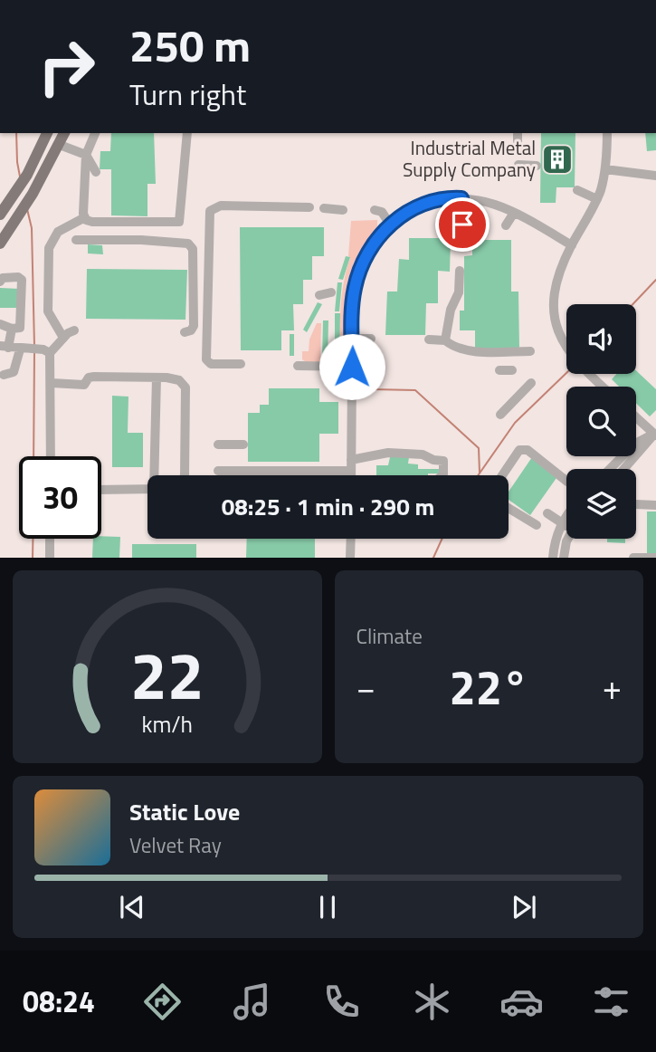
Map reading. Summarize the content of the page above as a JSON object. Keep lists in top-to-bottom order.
{
  "places": {
    "building": ["Industrial Metal Supply Company"]
  },
  "page": {
    "turn": ["250 m", "Turn right"],
    "limit": "30",
    "trip": "08:25 · 1 min · 290 m",
    "tile": "Climate",
    "heat": ["−", "22°", "+"],
    "song": ["Static Love", "Velvet Ray"],
    "tabs": "08:24",
    "gauge": ["22", "km/h"]
  }
}
